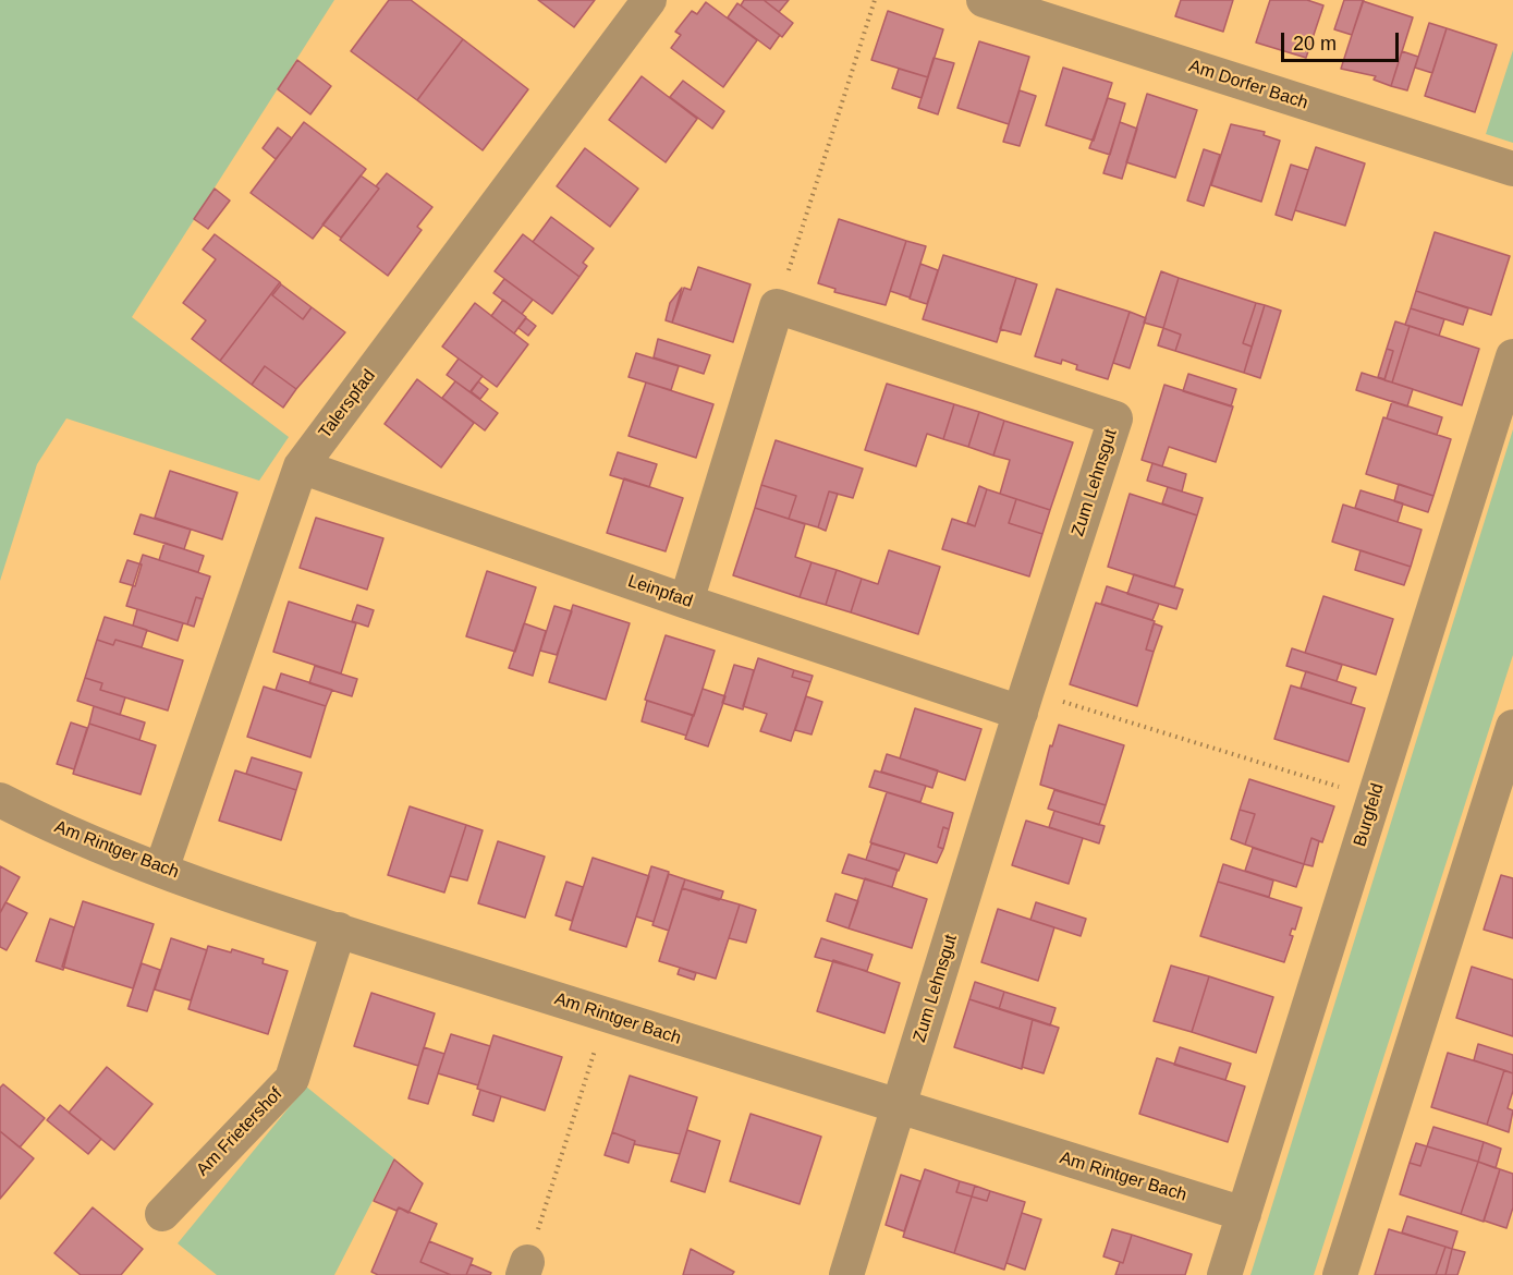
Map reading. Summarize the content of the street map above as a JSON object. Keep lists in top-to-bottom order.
{
  "streets": {
    "street": [
      "Am Dorfer Bach",
      "Talerspfad",
      "Zum Lehnsgut",
      "Leinpfad",
      "Burgfeld",
      "Am Rintger Bach",
      "Am Frietershof"
    ]
  },
  "crossings": [
    ["Talerspfad", "Leinpfad"],
    ["Talerspfad", "Am Rintger Bach"],
    ["Zum Lehnsgut", "Leinpfad"],
    ["Zum Lehnsgut", "Am Rintger Bach"],
    ["Burgfeld", "Am Rintger Bach"],
    ["Am Rintger Bach", "Am Frietershof"]
  ],
  "scale_bar": "20 m"
}
